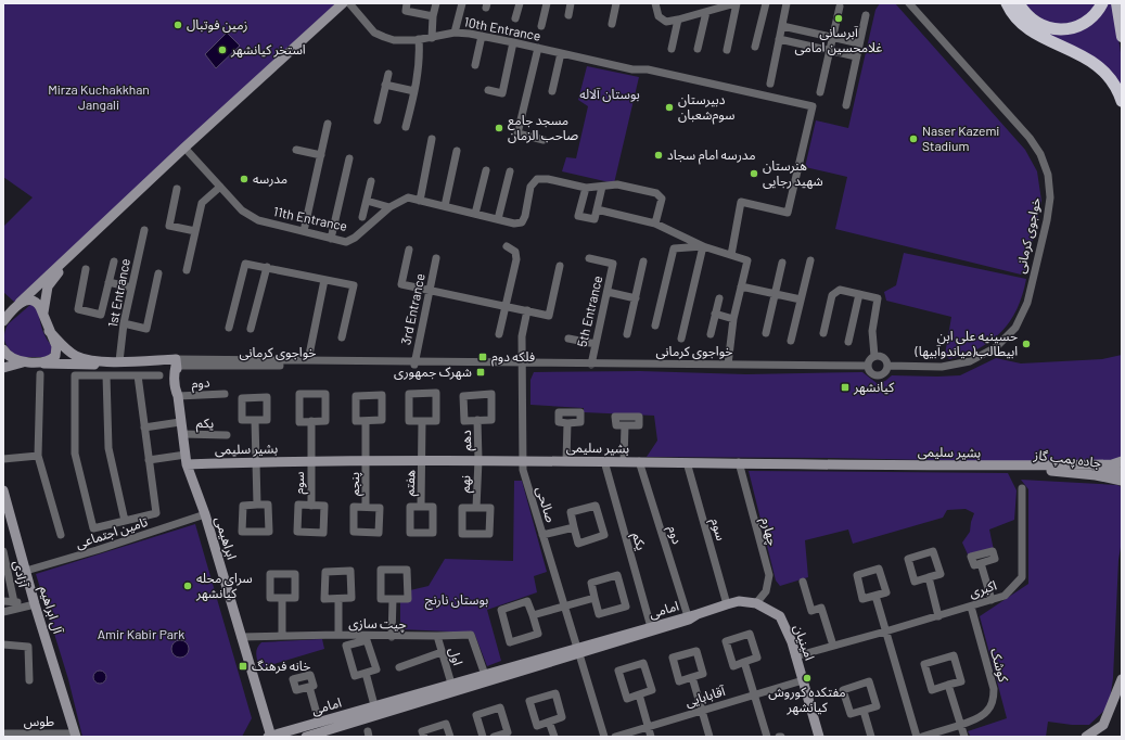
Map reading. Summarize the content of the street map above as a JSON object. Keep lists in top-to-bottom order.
{
  "streets": {
    "main road": [
      "خواجوی کرمانی",
      "بشیر سلیمی",
      "جاده پمپ گاز",
      "ابراهیمی",
      "آل ابراهیم",
      "امامی",
      "امینیان"
    ],
    "street": [
      "10th Entrance",
      "11th Entrance",
      "1st Entrance",
      "3rd Entrance",
      "5th Entrance",
      "دوم",
      "یکم",
      "دهم",
      "سوم",
      "هفتم",
      "پنجم",
      "نهم",
      "صالحی",
      "چهارم",
      "تامین اجتماعی",
      "آزادی",
      "اکبری",
      "چیت سازی",
      "اول",
      "کوشک",
      "آقابابایی",
      "طوس"
    ]
  },
  "crossings": [
    ["خواجوی کرمانی", "1st Entrance"],
    ["خواجوی کرمانی", "3rd Entrance"],
    ["خواجوی کرمانی", "5th Entrance"],
    ["خواجوی کرمانی", "صالحی"],
    ["خواجوی کرمانی", "ابراهیمی"],
    ["دوم", "بشیر سلیمی"],
    ["دوم", "ابراهیمی"],
    ["دوم", "امامی"],
    ["دوم", "امینیان"],
    ["یکم", "بشیر سلیمی"],
    ["یکم", "ابراهیمی"],
    ["یکم", "امامی"],
    ["دهم", "بشیر سلیمی"],
    ["دهم", "نهم"],
    ["بشیر سلیمی", "جاده پمپ گاز"],
    ["بشیر سلیمی", "سوم"],
    ["بشیر سلیمی", "هفتم"],
    ["بشیر سلیمی", "پنجم"],
    ["بشیر سلیمی", "نهم"],
    ["بشیر سلیمی", "صالحی"],
    ["بشیر سلیمی", "چهارم"],
    ["بشیر سلیمی", "ابراهیمی"],
    ["سوم", "امینیان"],
    ["صالحی", "امامی"],
    ["چهارم", "امینیان"],
    ["تامین اجتماعی", "ابراهیمی"],
    ["تامین اجتماعی", "آل ابراهیم"],
    ["ابراهیمی", "امامی"],
    ["ابراهیمی", "چیت سازی"],
    ["آزادی", "آل ابراهیم"],
    ["اکبری", "امینیان"],
    ["اکبری", "کوشک"],
    ["آل ابراهیم", "طوس"],
    ["امامی", "چیت سازی"],
    ["امامی", "امینیان"],
    ["امامی", "اول"],
    ["چیت سازی", "اول"],
    ["امینیان", "آقابابایی"]
  ],
  "parks": [
    "Mirza Kuchakkhan Jangali",
    "بوستان آلاله",
    "بوستان نارنج",
    "Amir Kabir Park"
  ],
  "places": {
    "other": [
      "آبرسانی غلامحسین امامی",
      "زمین فوتبال",
      "استخر کیانشهر",
      "دبیرستان سوم‌شعبان",
      "مسجد جامع صاحب الزمان",
      "Naser Kazemi Stadium",
      "مدرسه امام سجاد",
      "هنرستان شهید رجایی",
      "مدرسه",
      "حسینیه علی ابن ابیطالب(میاندوآبیها)",
      "سرای محله کیانشهر",
      "مفتکده کوروش کیانشهر"
    ],
    "transit": [
      "فلکه دوم",
      "شهرک جمهوری",
      "کیانشهر",
      "خانه فرهنگ"
    ]
  }
}
